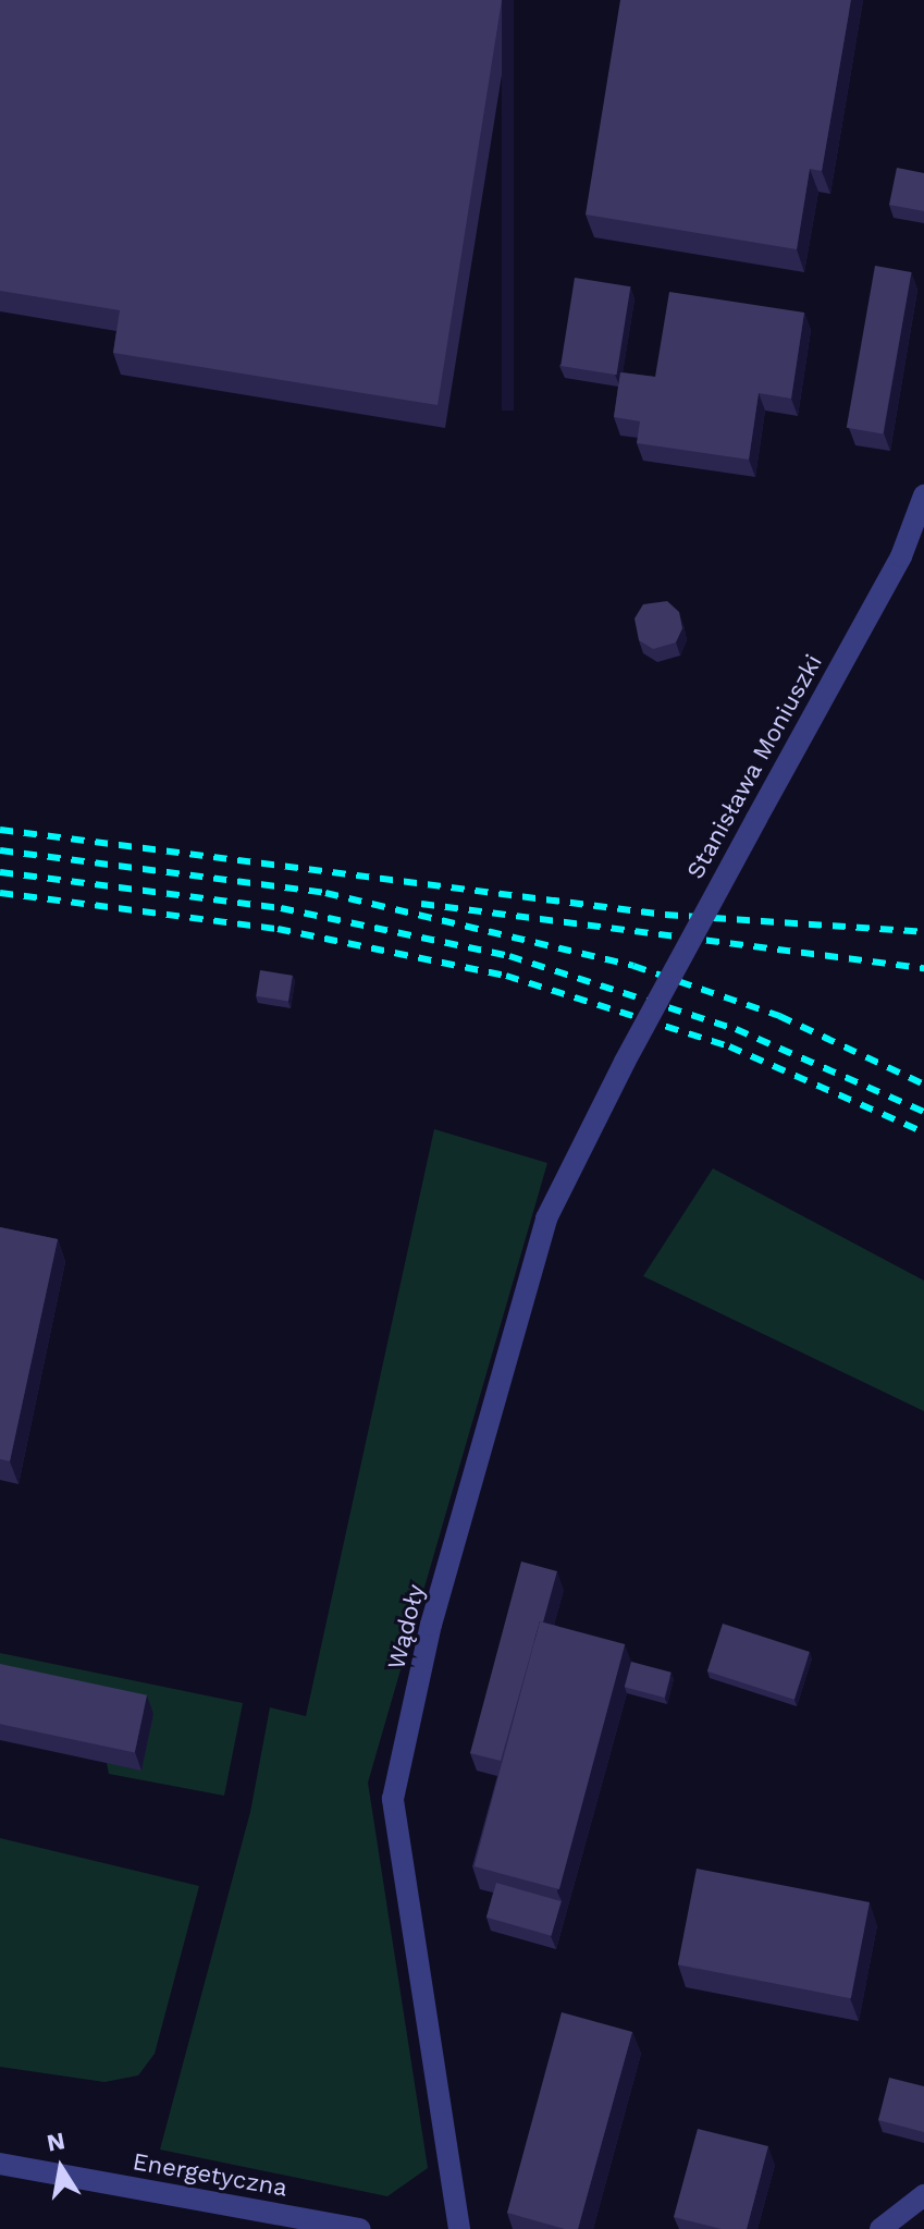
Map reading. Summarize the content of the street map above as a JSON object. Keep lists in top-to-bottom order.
{
  "streets": {
    "street": ["Stanisława Moniuszki", "Wądoły", "Energetyczna"]
  },
  "crossings": [
    ["Stanisława Moniuszki", "Wądoły"]
  ],
  "north": "top"
}
